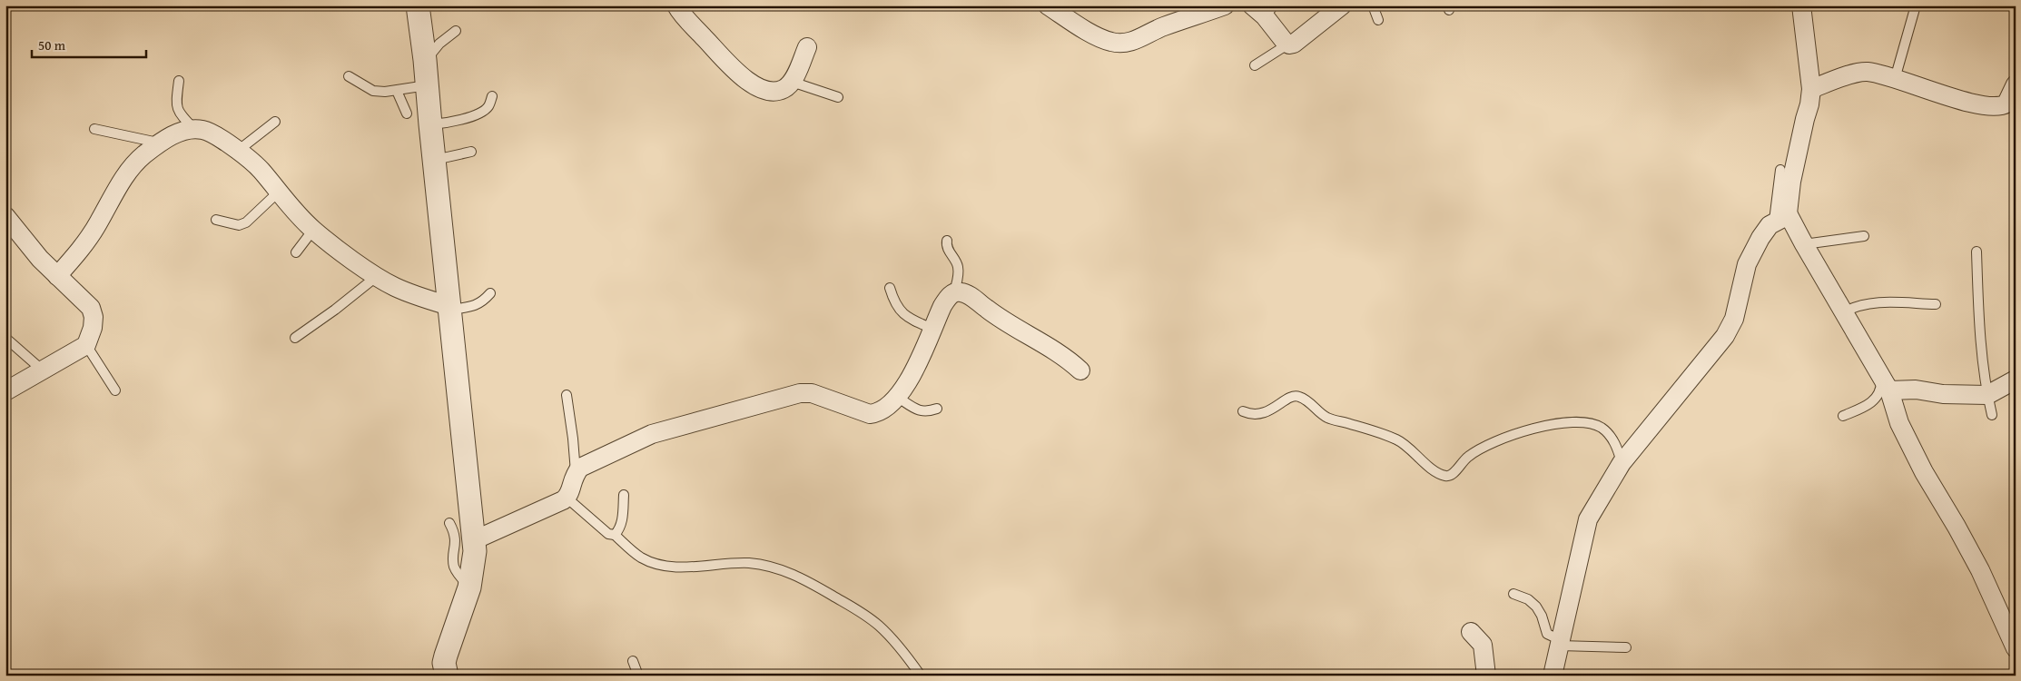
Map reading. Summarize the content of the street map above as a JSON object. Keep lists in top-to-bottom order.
{
  "scale_bar": "50 m"
}
